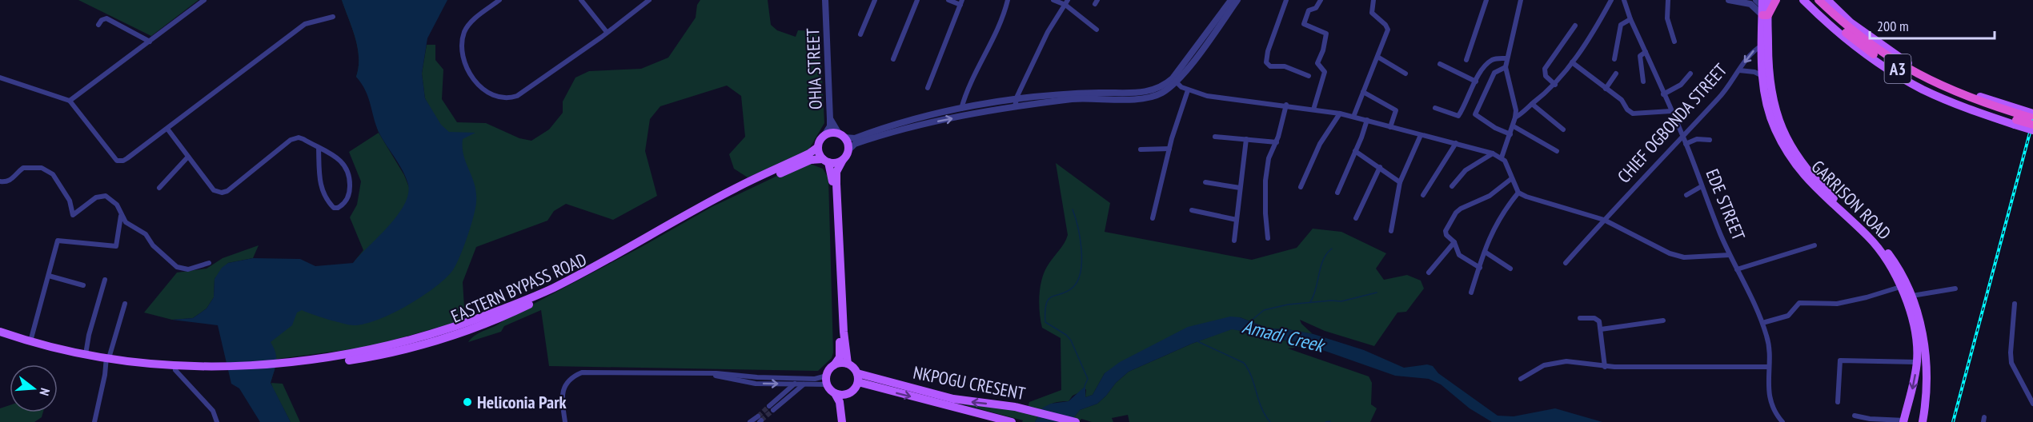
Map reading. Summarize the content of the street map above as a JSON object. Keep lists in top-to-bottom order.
{
  "streets": {
    "highway": ["A3"],
    "main road": ["GARRISON ROAD", "EASTERN BYPASS ROAD", "NKPOGU CRESENT"],
    "street": ["OHIA STREET", "CHIEF OGBONDA STREET", "EDE STREET"]
  },
  "crossings": [
    ["OHIA STREET", "EASTERN BYPASS ROAD"],
    ["CHIEF OGBONDA STREET", "GARRISON ROAD"],
    ["CHIEF OGBONDA STREET", "EDE STREET"]
  ],
  "water": ["Amadi Creek"],
  "places": ["Heliconia Park"],
  "scale_bar": "200 m",
  "north": "right"
}
